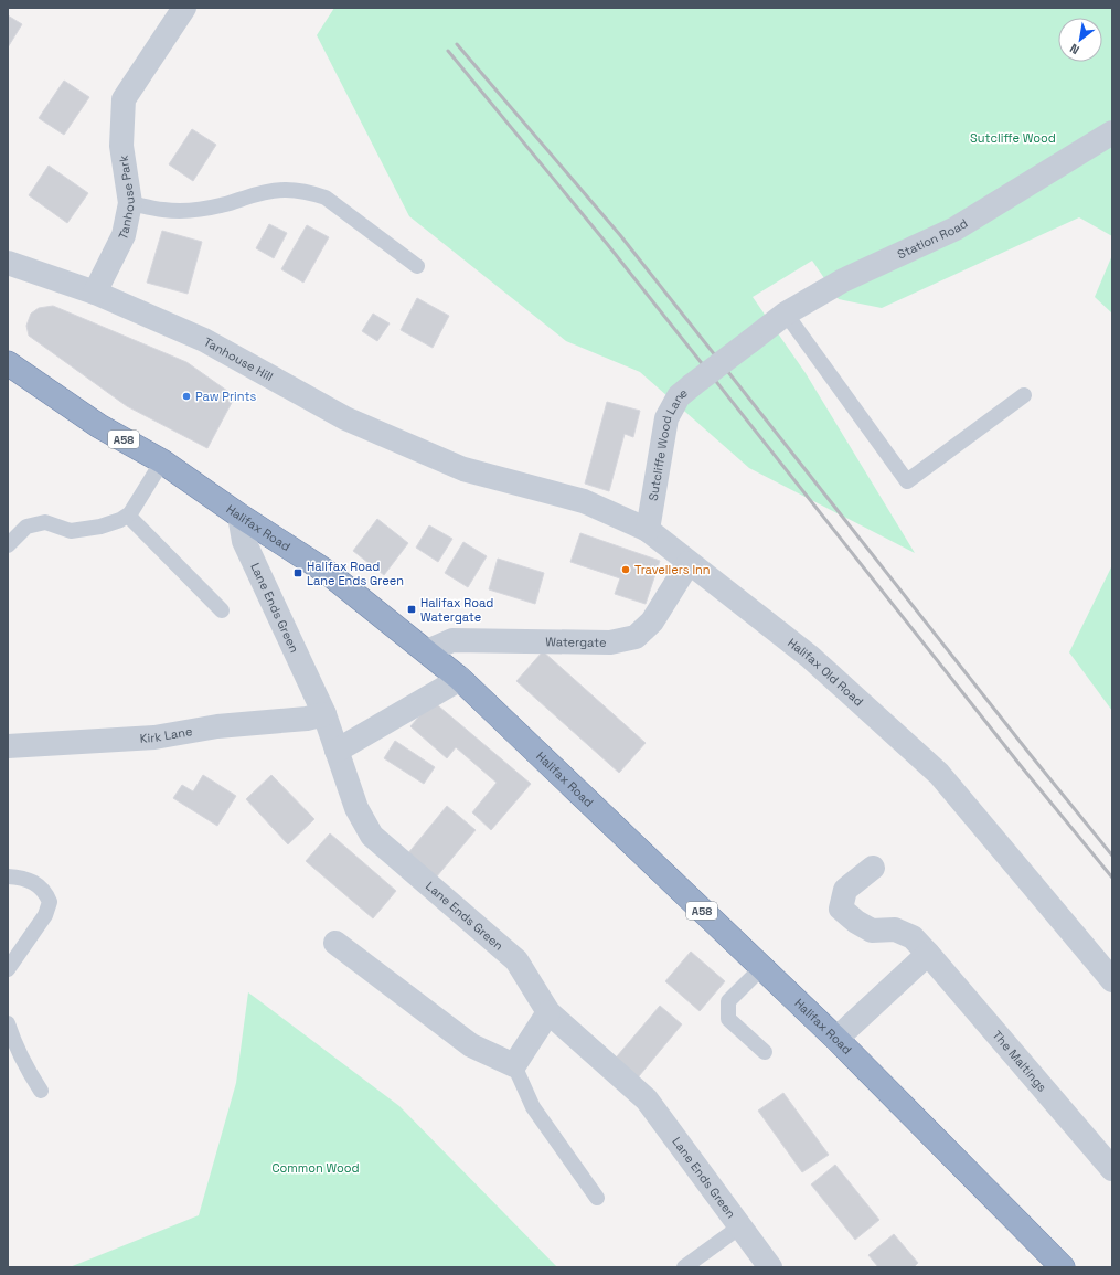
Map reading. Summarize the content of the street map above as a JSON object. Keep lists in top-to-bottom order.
{
  "streets": {
    "highway": ["A58", "Halifax Road"],
    "street": [
      "Tanhouse Park",
      "Station Road",
      "Tanhouse Hill",
      "Sutcliffe Wood Lane",
      "Lane Ends Green",
      "Watergate",
      "Halifax Old Road",
      "Kirk Lane",
      "The Maltings"
    ]
  },
  "crossings": [
    ["Tanhouse Park", "Tanhouse Hill"],
    ["Station Road", "Sutcliffe Wood Lane"],
    ["Tanhouse Hill", "Halifax Old Road"],
    ["Sutcliffe Wood Lane", "Halifax Old Road"],
    ["Halifax Road", "Lane Ends Green"],
    ["Halifax Road", "Watergate"],
    ["Lane Ends Green", "Kirk Lane"],
    ["Watergate", "Halifax Old Road"]
  ],
  "parks": ["Sutcliffe Wood", "Common Wood"],
  "places": {
    "other": ["Paw Prints", "Travellers Inn"],
    "transit": ["Halifax Road Lane Ends Green", "Halifax Road Watergate"]
  },
  "north": "bottom left"
}
